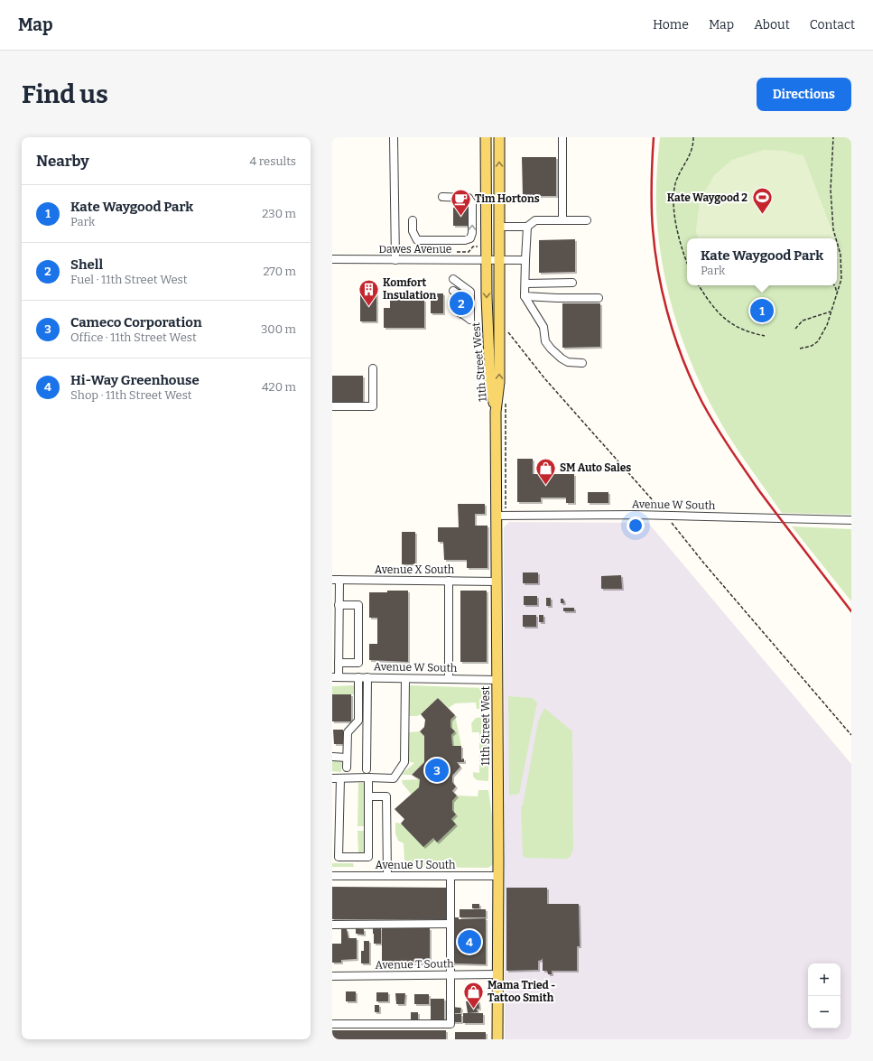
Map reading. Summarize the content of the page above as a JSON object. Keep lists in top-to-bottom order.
{
  "streets": {
    "main road": ["11th Street West"],
    "street": [
      "Dawes Avenue",
      "Avenue W South",
      "Avenue X South",
      "Avenue U South",
      "Avenue T South"
    ]
  },
  "crossings": [
    ["Dawes Avenue", "11th Street West"],
    ["11th Street West", "Avenue W South"],
    ["11th Street West", "Avenue X South"],
    ["11th Street West", "Avenue U South"],
    ["11th Street West", "Avenue T South"]
  ],
  "places": {
    "sports": ["Kate Waygood 2"],
    "cafe": ["Tim Hortons"],
    "building": ["Komfort Insulation"],
    "shop": ["SM Auto Sales", "Mama Tried - Tattoo Smith"]
  },
  "page": {
    "header": "Map",
    "nav": [
      "Home",
      "Map",
      "About",
      "Contact"
    ],
    "buttons": "Directions",
    "title": "Find us",
    "heading": ["Nearby", "4 results"],
    "list": [
      {
        "mark": "1",
        "name": "Kate Waygood Park",
        "note": "Park",
        "value": "230 m"
      },
      {
        "mark": "2",
        "name": "Shell",
        "note": "Fuel · 11th Street West",
        "value": "270 m"
      },
      {
        "mark": "3",
        "name": "Cameco Corporation",
        "note": "Office · 11th Street West",
        "value": "300 m"
      },
      {
        "mark": "4",
        "name": "Hi-Way Greenhouse",
        "note": "Shop · 11th Street West",
        "value": "420 m"
      }
    ],
    "popup": ["Kate Waygood Park", "Park"],
    "pins": [
      "2",
      "1",
      "3",
      "4"
    ],
    "map_buttons": ["+", "−"]
  }
}
